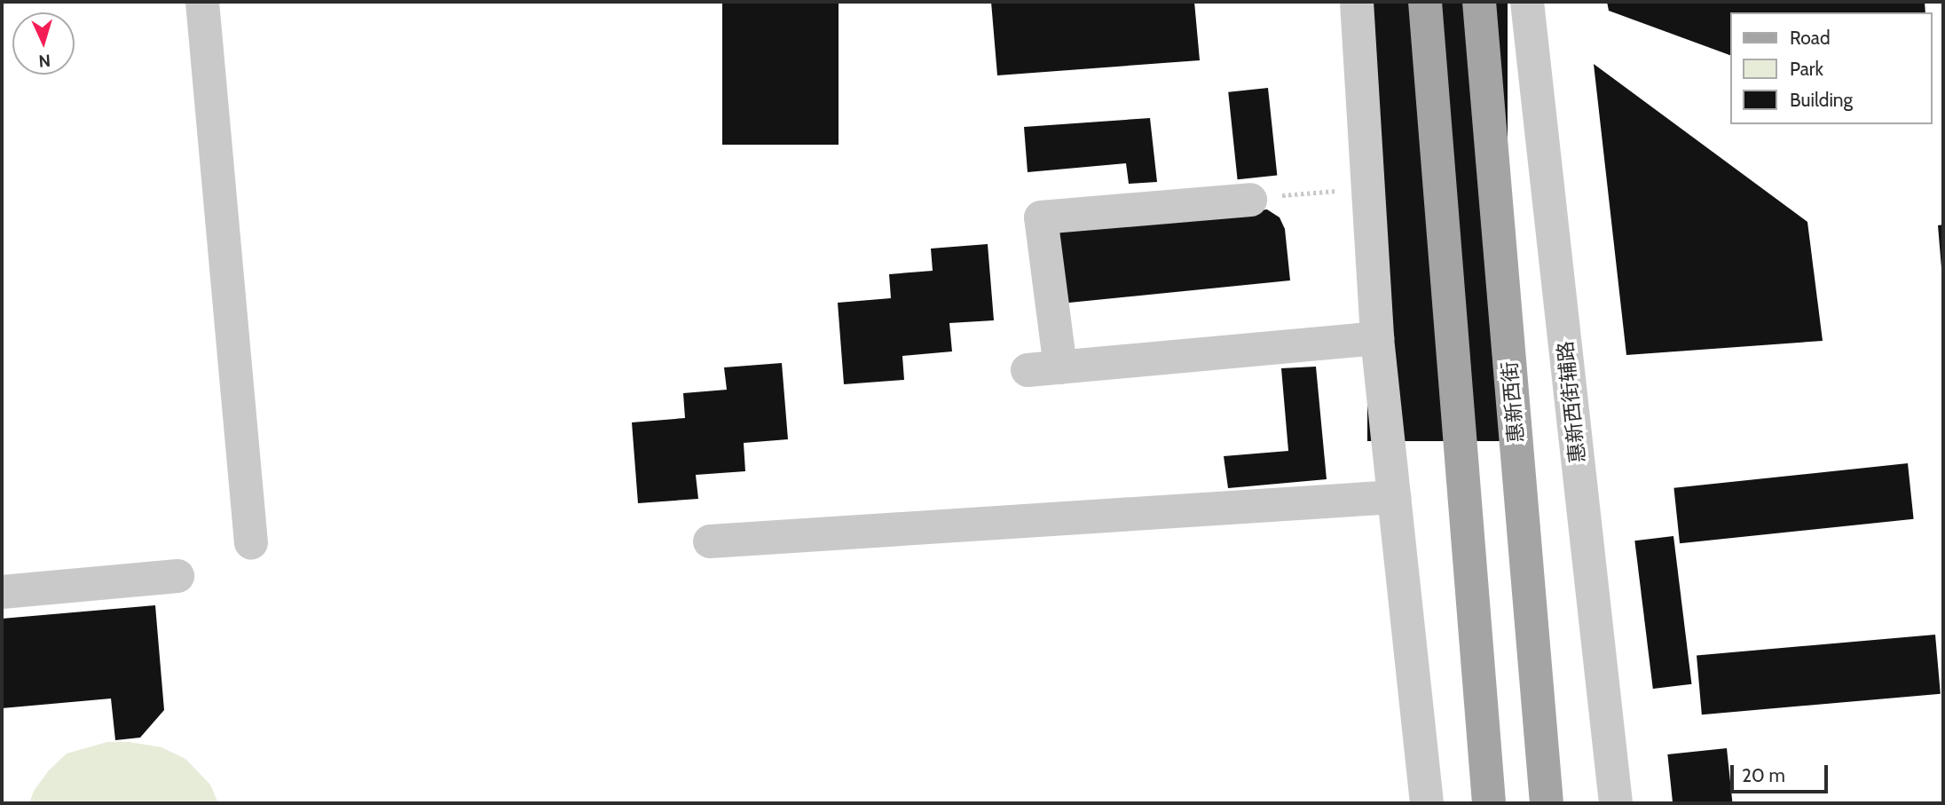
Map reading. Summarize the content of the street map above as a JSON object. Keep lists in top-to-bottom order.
{
  "streets": {
    "main road": ["惠新西街"],
    "street": ["惠新西街辅路"]
  },
  "legend": ["Road", "Park", "Building"],
  "scale_bar": "20 m",
  "north": "bottom"
}
